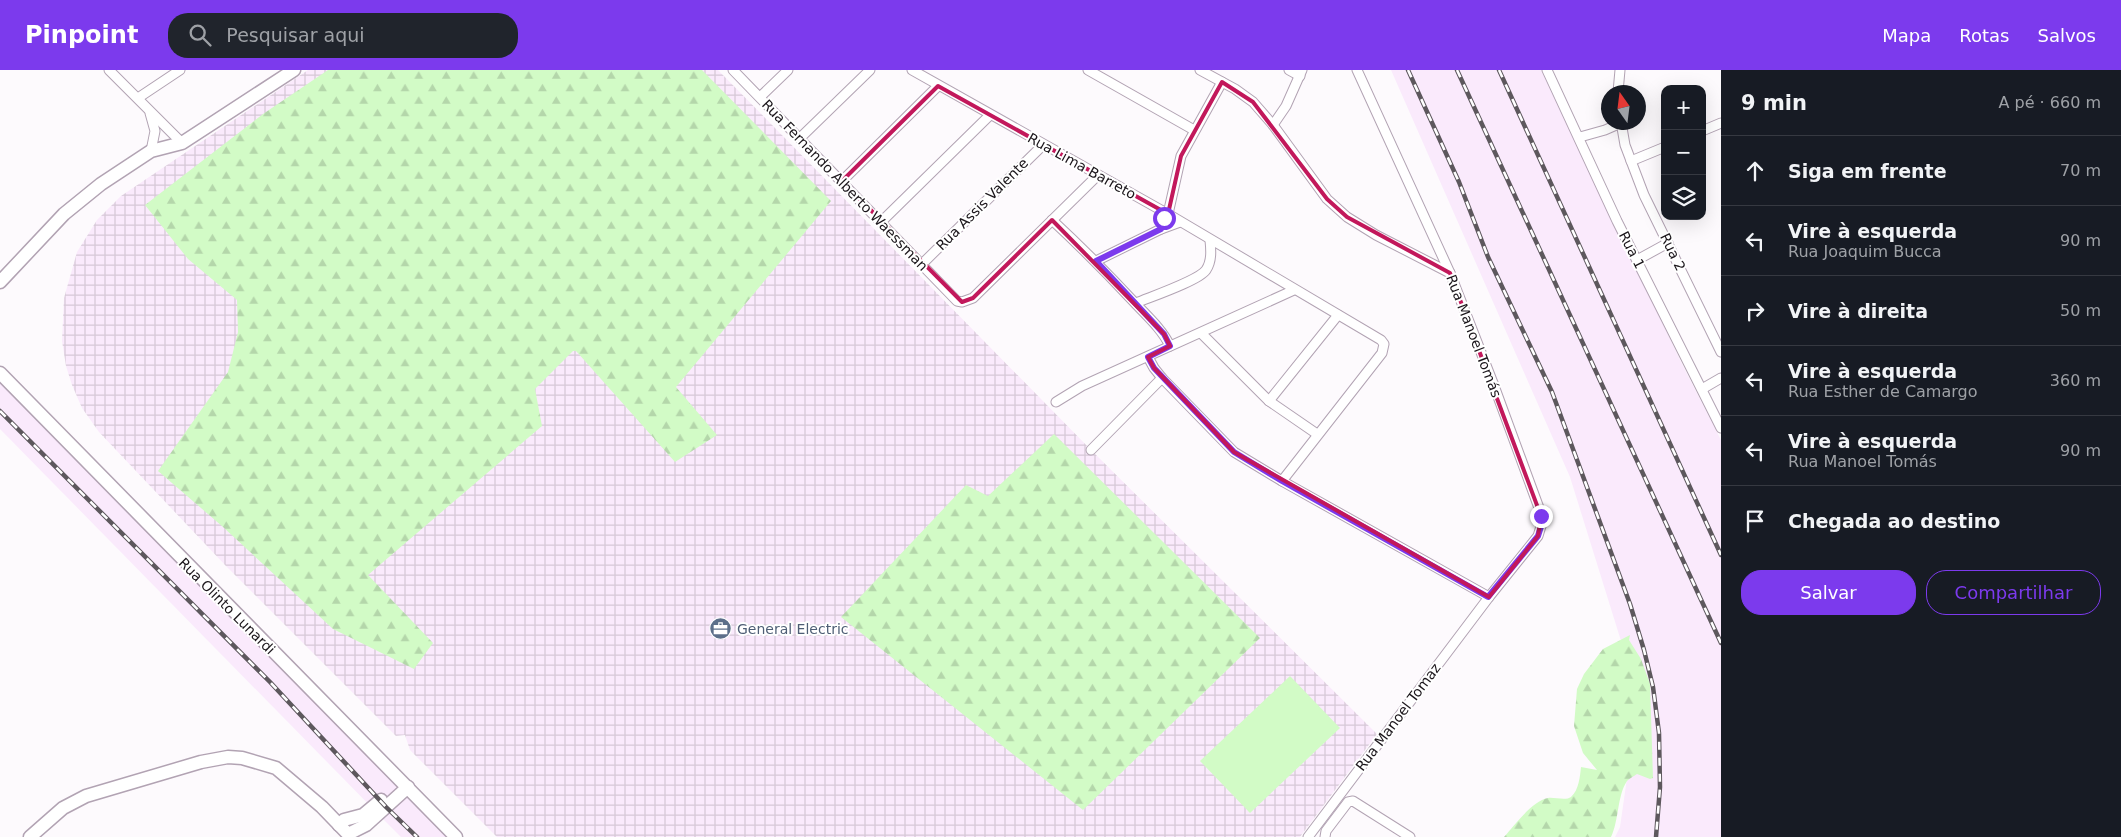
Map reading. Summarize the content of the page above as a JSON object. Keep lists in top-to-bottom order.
{
  "streets": {
    "street": [
      "Rua Lima Barreto",
      "Rua Fernando Alberto Waessman",
      "Rua Assis Valente",
      "Rua 1",
      "Rua 2",
      "Rua Manoel Tomás",
      "Rua Olinto Lunardi",
      "Rua Manoel Tomaz"
    ]
  },
  "crossings": [
    ["Rua Lima Barreto", "Rua Assis Valente"],
    ["Rua Fernando Alberto Waessman", "Rua Assis Valente"],
    ["Rua Manoel Tomás", "Rua Manoel Tomaz"]
  ],
  "places": {
    "office": ["General Electric"]
  },
  "north": "top",
  "page": {
    "header": "Pinpoint",
    "search": "Pesquisar aqui",
    "nav": ["Mapa", "Rotas", "Salvos"],
    "heading": ["9 min", "A pé · 660 m"],
    "map_buttons": ["+", "−"],
    "list": [
      ["Siga em frente", "70 m"],
      ["Vire à esquerda", "Rua Joaquim Bucca", "90 m"],
      ["Vire à direita", "50 m"],
      ["Vire à esquerda", "Rua Esther de Camargo", "360 m"],
      ["Vire à esquerda", "Rua Manoel Tomás", "90 m"],
      "Chegada ao destino"
    ],
    "buttons": ["Salvar", "Compartilhar"]
  }
}
